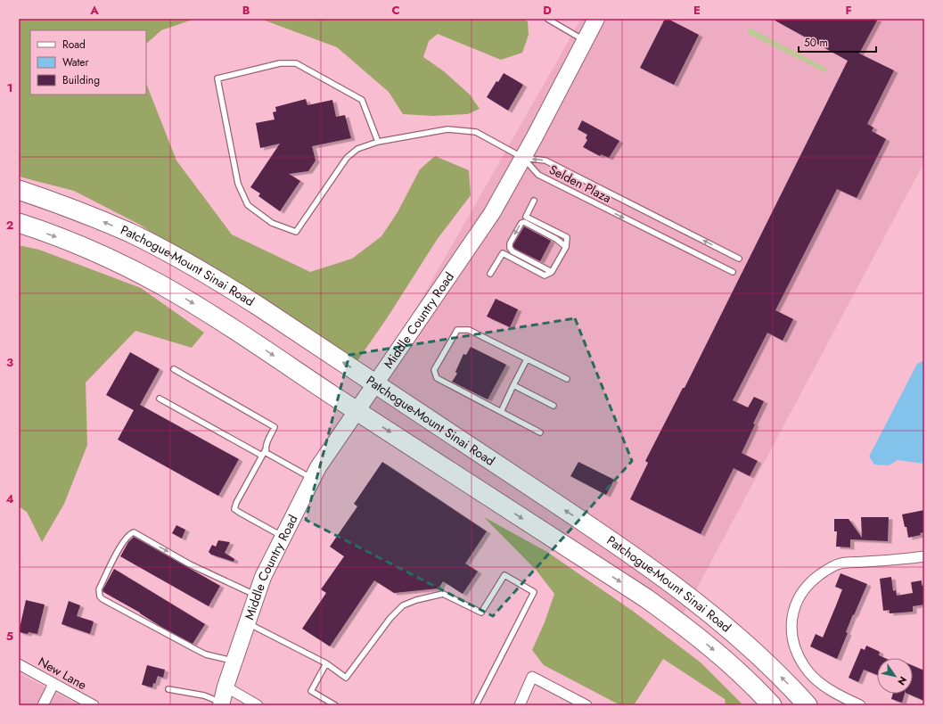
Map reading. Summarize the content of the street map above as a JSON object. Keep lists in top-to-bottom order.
{
  "streets": {
    "highway": ["Patchogue-Mount Sinai Road"],
    "main road": ["Middle Country Road"],
    "street": ["New Lane"],
    "lane": ["Selden Plaza"]
  },
  "crossings": [
    ["Selden Plaza", "Middle Country Road"],
    ["Patchogue-Mount Sinai Road", "Middle Country Road"]
  ],
  "legend": ["Road", "Water", "Building"],
  "scale_bar": "50 m",
  "north": "bottom right",
  "grid": {
    "columns": [
      "A",
      "B",
      "C",
      "D",
      "E",
      "F"
    ],
    "rows": [
      "1",
      "2",
      "3",
      "4",
      "5"
    ]
  }
}
